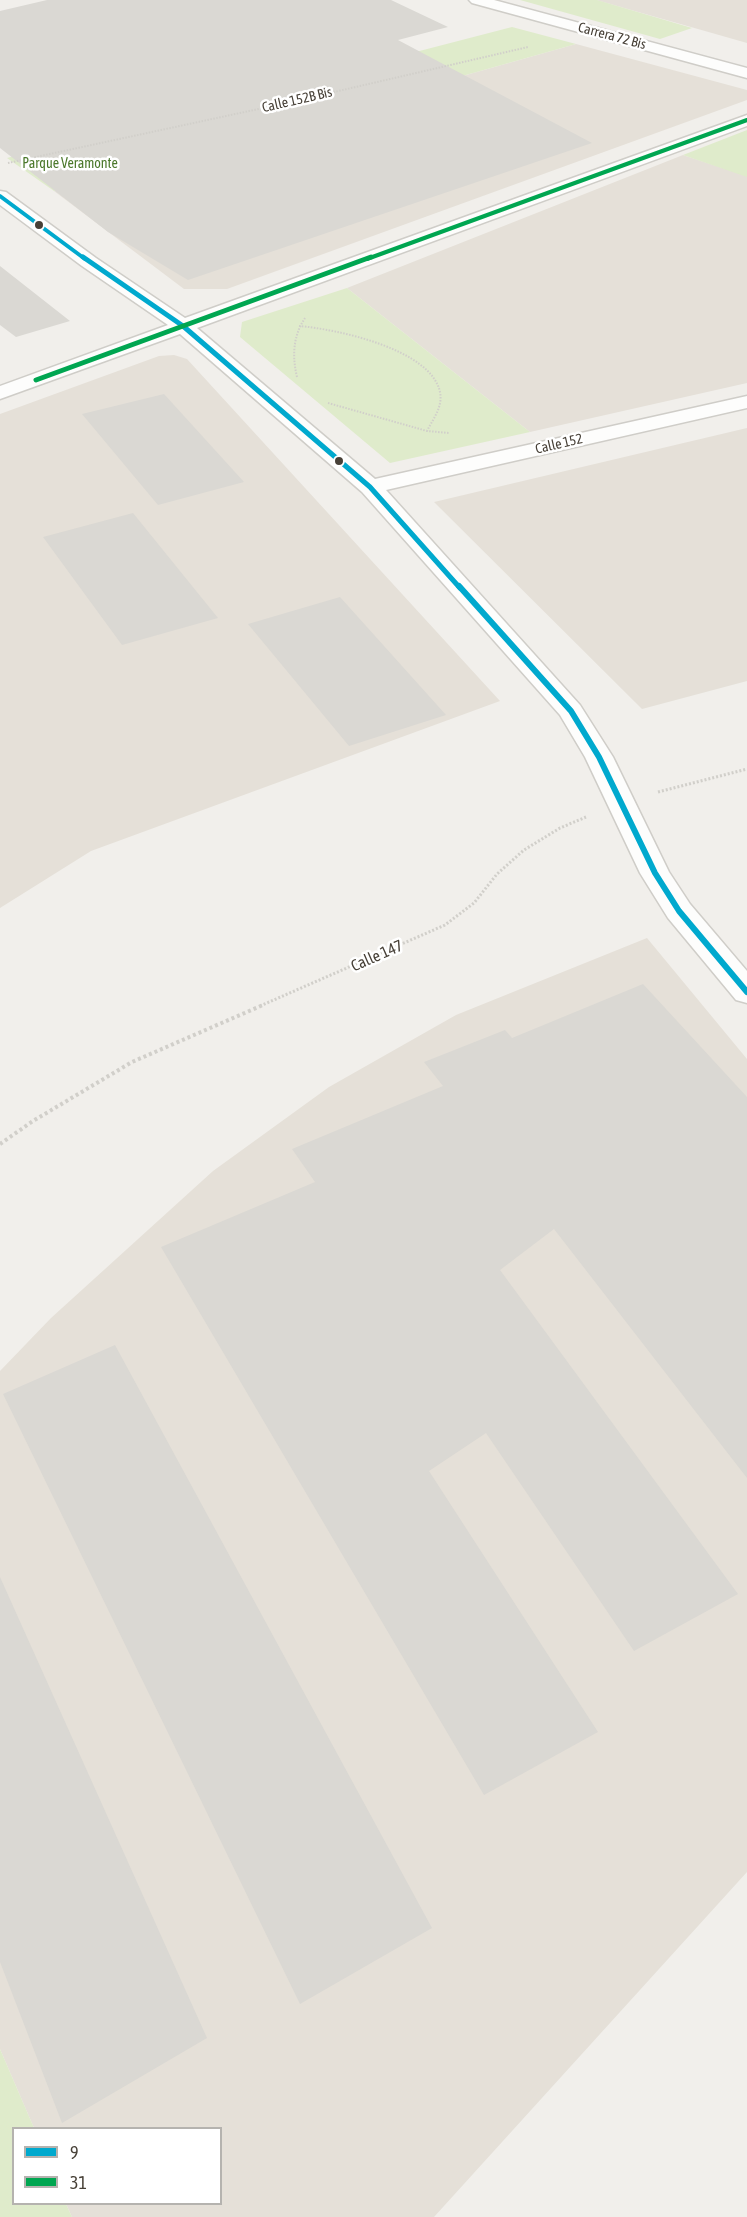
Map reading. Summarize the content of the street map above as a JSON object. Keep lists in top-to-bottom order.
{
  "streets": {
    "street": ["Carrera 72 Bis", "Calle 152"],
    "path": ["Calle 152B Bis", "Calle 147"]
  },
  "crossings": [
    ["Carrera 72 Bis", "Calle 152B Bis"]
  ],
  "parks": ["Parque Veramonte"],
  "lines": ["transit line 31", "transit line 9"],
  "legend": ["9", "31"]
}
